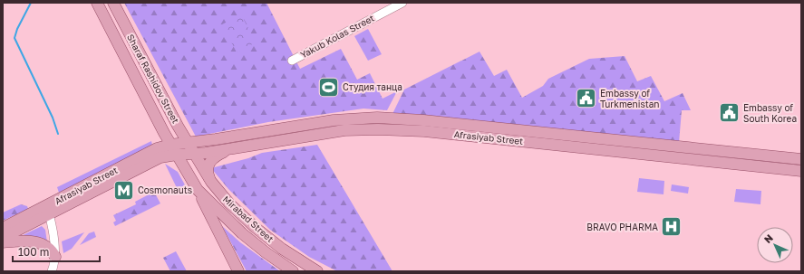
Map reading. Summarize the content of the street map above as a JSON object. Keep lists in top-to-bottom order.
{
  "streets": {
    "main road": ["Sharaf Rashidov Street", "Afrasiyab Street", "Mirabad Street"],
    "street": ["Yakub Kolas Street"]
  },
  "crossings": [
    ["Sharaf Rashidov Street", "Afrasiyab Street"],
    ["Sharaf Rashidov Street", "Mirabad Street"],
    ["Afrasiyab Street", "Mirabad Street"]
  ],
  "places": {
    "sports": ["Студия танца"],
    "public building": ["Embassy of Turkmenistan", "Embassy of South Korea"],
    "metro station": ["Cosmonauts"],
    "hospital": ["BRAVO PHARMA"]
  },
  "scale_bar": "100 m",
  "north": "top left"
}
